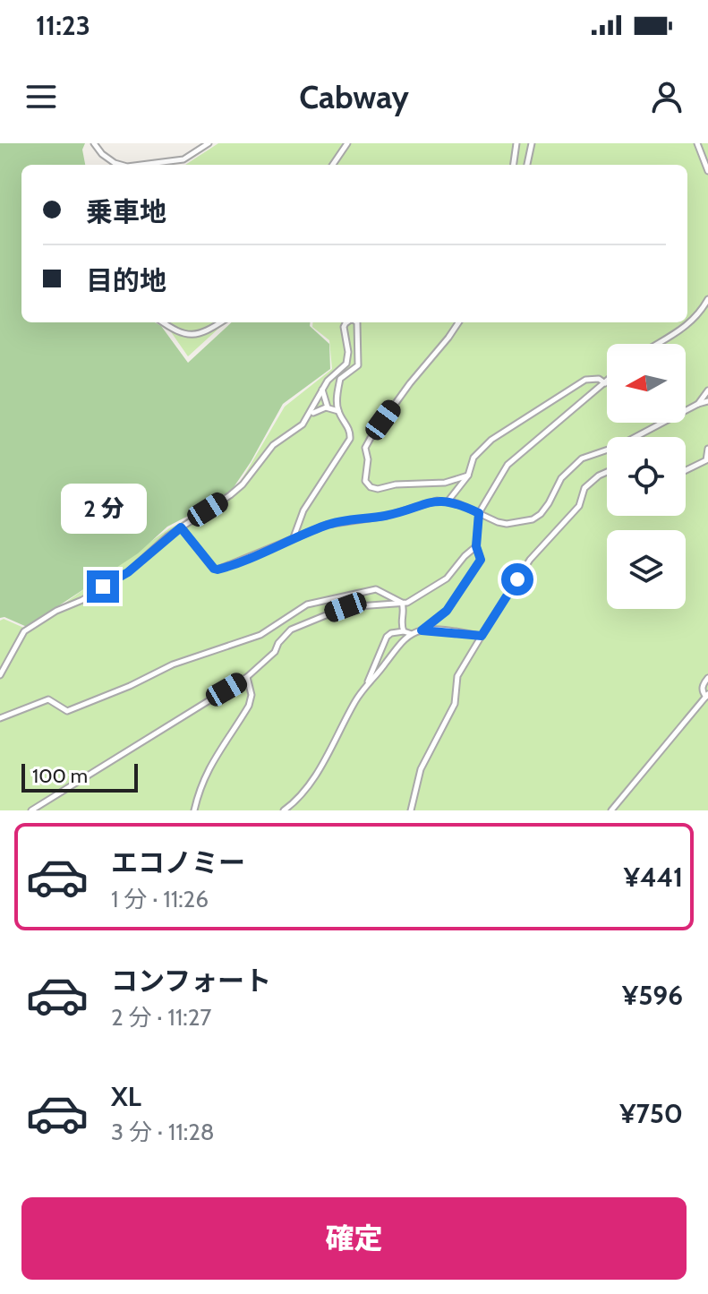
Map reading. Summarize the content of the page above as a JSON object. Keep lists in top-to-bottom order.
{
  "scale_bar": "100 m",
  "north": "left",
  "page": {
    "status": "11:23",
    "header": "Cabway",
    "banner": ["乗車地", "目的地"],
    "bubble": "2 分",
    "scale": "100 m",
    "list": [
      {
        "name": "エコノミー",
        "note": "1 分 · 11:26",
        "value": "¥441"
      },
      {
        "name": "コンフォート",
        "note": "2 分 · 11:27",
        "value": "¥596"
      },
      {
        "name": "XL",
        "note": "3 分 · 11:28",
        "value": "¥750"
      }
    ],
    "buttons": "確定"
  }
}
